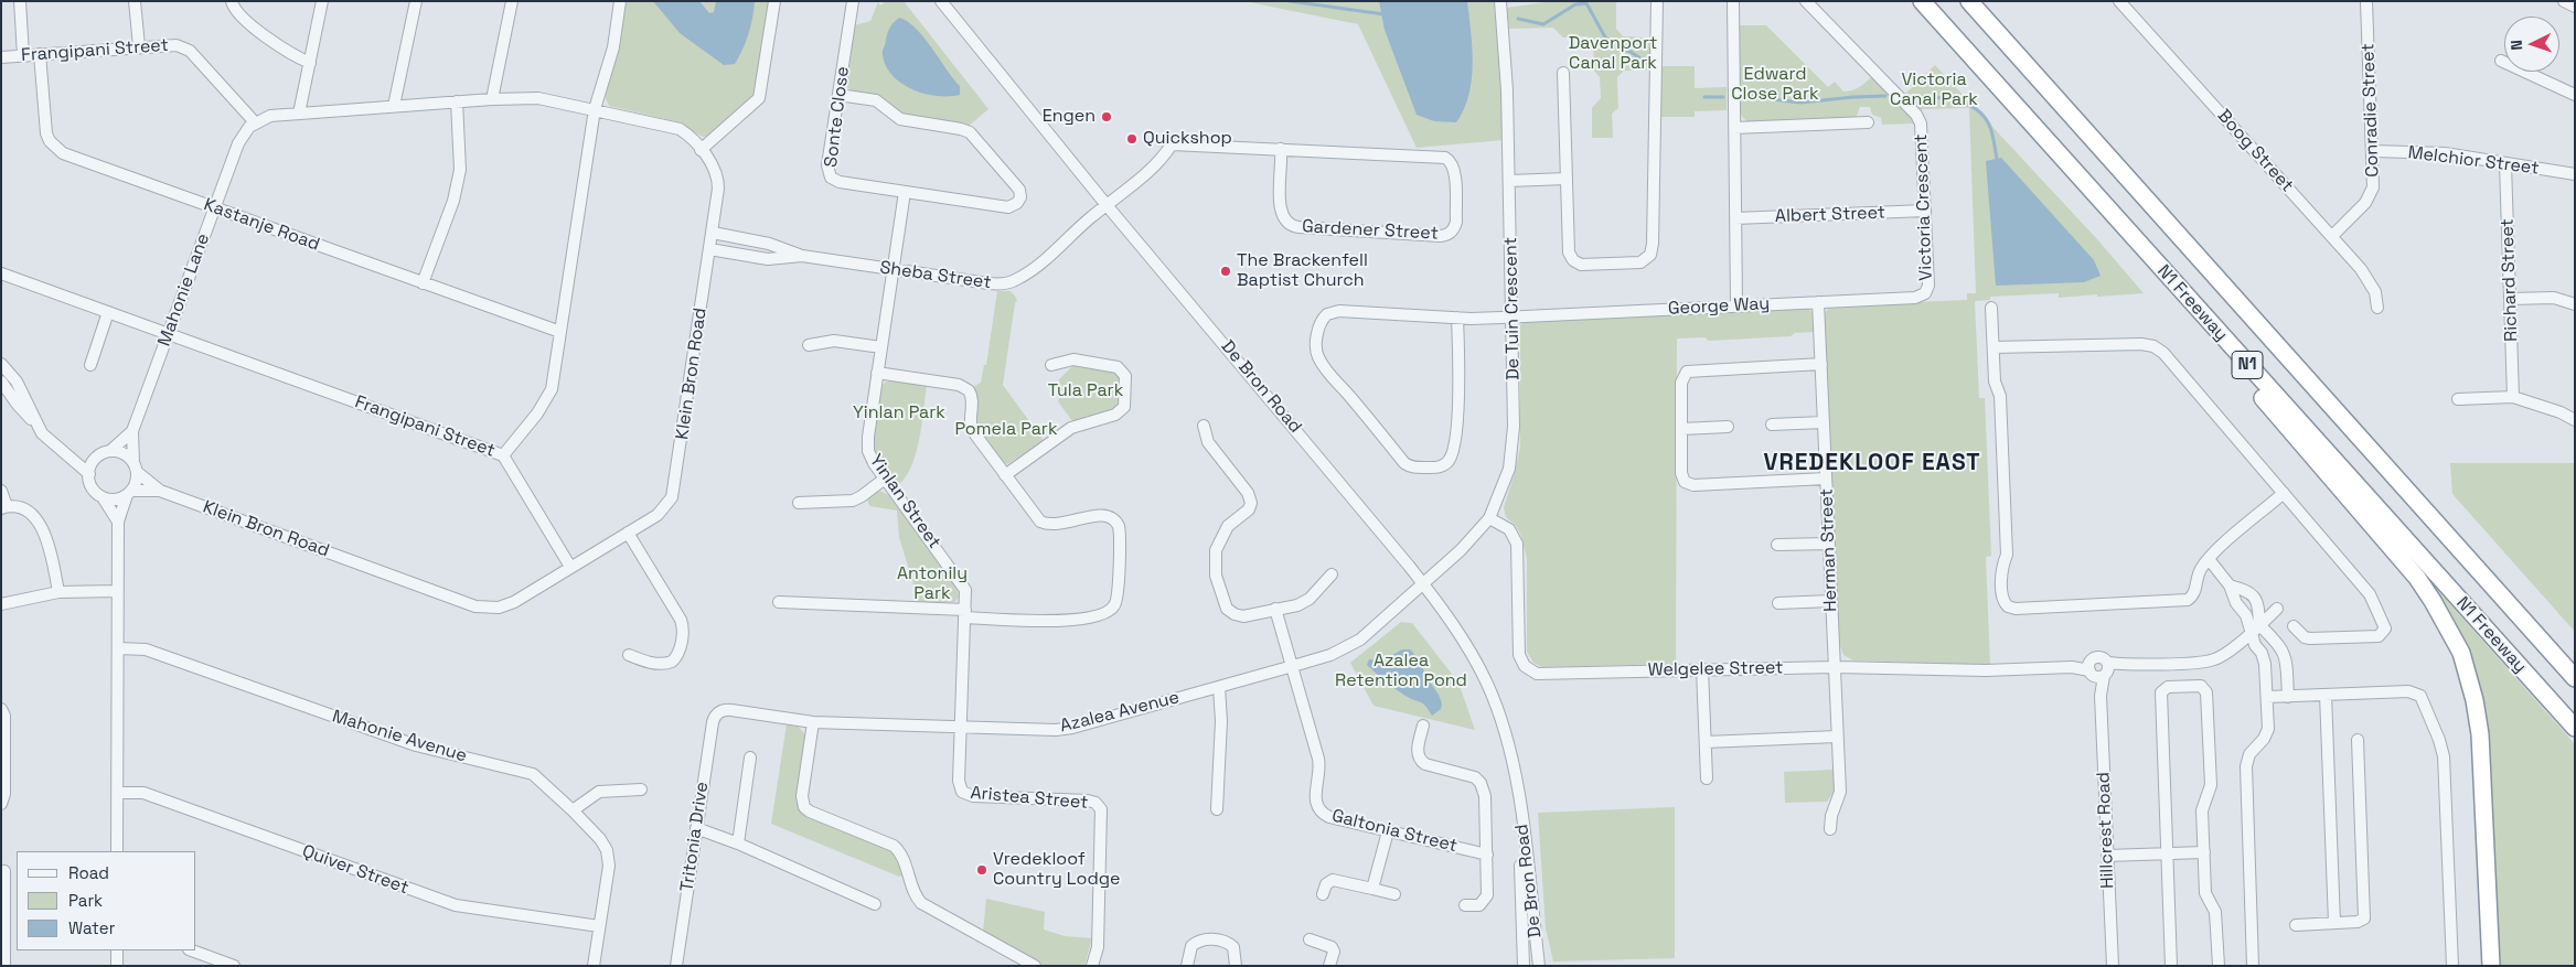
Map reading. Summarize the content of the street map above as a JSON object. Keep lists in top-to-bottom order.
{
  "streets": {
    "highway": ["N1 Freeway", "N1"],
    "street": [
      "Frangipani Street",
      "Conradie Street",
      "Sonte Close",
      "Boog Street",
      "Melchior Street",
      "Victoria Crescent",
      "Albert Street",
      "Kastanje Road",
      "Gardener Street",
      "Sheba Street",
      "Richard Street",
      "Mahonie Lane",
      "George Way",
      "De Tuin Crescent",
      "Klein Bron Road",
      "De Bron Road",
      "Yinlan Street",
      "Herman Street",
      "Welgelee Street",
      "Azalea Avenue",
      "Mahonie Avenue",
      "Aristea Street",
      "Hillcrest Road",
      "Galtonia Street",
      "Tritonia Drive",
      "Quiver Street"
    ]
  },
  "crossings": [
    ["Frangipani Street", "Kastanje Road"],
    ["Frangipani Street", "Mahonie Lane"],
    ["Frangipani Street", "Klein Bron Road"],
    ["Conradie Street", "Boog Street"],
    ["Conradie Street", "Melchior Street"],
    ["Melchior Street", "Richard Street"],
    ["Victoria Crescent", "Albert Street"],
    ["Victoria Crescent", "George Way"],
    ["Kastanje Road", "Mahonie Lane"],
    ["Gardener Street", "Sheba Street"],
    ["Gardener Street", "De Bron Road"],
    ["Sheba Street", "Klein Bron Road"],
    ["Sheba Street", "De Bron Road"],
    ["Sheba Street", "Yinlan Street"],
    ["Mahonie Lane", "Klein Bron Road"],
    ["George Way", "De Tuin Crescent"],
    ["George Way", "Herman Street"],
    ["De Tuin Crescent", "De Bron Road"],
    ["De Tuin Crescent", "Welgelee Street"],
    ["De Tuin Crescent", "Azalea Avenue"],
    ["De Bron Road", "Azalea Avenue"],
    ["Yinlan Street", "Azalea Avenue"],
    ["Yinlan Street", "Aristea Street"],
    ["Herman Street", "Welgelee Street"],
    ["Welgelee Street", "Hillcrest Road"],
    ["Azalea Avenue", "Aristea Street"],
    ["Azalea Avenue", "Galtonia Street"],
    ["Azalea Avenue", "Tritonia Drive"],
    ["Mahonie Avenue", "Quiver Street"]
  ],
  "districts": ["VREDEKLOOF EAST"],
  "parks": [
    "Davenport Canal Park",
    "Edward Close Park",
    "Victoria Canal Park",
    "Tula Park",
    "Yinlan Park",
    "Pomela Park",
    "Antonily Park",
    "Azalea Retention Pond"
  ],
  "places": [
    "Engen",
    "Quickshop",
    "The Brackenfell Baptist Church",
    "Vredekloof Country Lodge"
  ],
  "legend": ["Road", "Park", "Water"],
  "north": "left"
}
